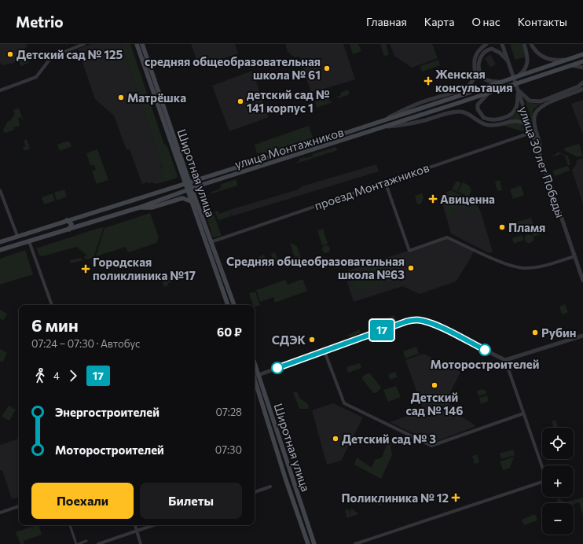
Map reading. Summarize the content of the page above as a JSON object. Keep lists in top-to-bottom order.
{
  "streets": {
    "main road": ["улица Монтажников", "Широтная улица"],
    "street": ["улица 30 лет Победы", "проезд Монтажников"]
  },
  "crossings": [
    ["улица Монтажников", "Широтная улица"],
    ["улица 30 лет Победы", "проезд Монтажников"],
    ["Широтная улица", "проезд Монтажников"]
  ],
  "places": {
    "other": [
      "Детский сад № 125",
      "средняя общеобразовательная школа № 61",
      "Матрёшка",
      "детский сад № 141 корпус 1",
      "Пламя",
      "Средняя общеобразовательная школа №63",
      "Рубин",
      "СДЭК",
      "Моторостроителей",
      "Детский сад № 146",
      "Детский сад № 3"
    ],
    "health": [
      "Женская консультация",
      "Авиценна",
      "Городская поликлиника №17",
      "Поликлиника № 12"
    ]
  },
  "lines": ["bus line 17"],
  "page": {
    "header": "Metrio",
    "nav": [
      "Главная",
      "Карта",
      "О нас",
      "Контакты"
    ],
    "on_map": "17",
    "heading": ["6 мин", "07:24 – 07:30 · Автобус", "60 ₽"],
    "legs": ["4", "17"],
    "list": [
      {
        "name": "Энергостроителей",
        "value": "07:28"
      },
      {
        "name": "Моторостроителей",
        "value": "07:30"
      }
    ],
    "map_buttons": ["+", "−"],
    "buttons": ["Поехали", "Билеты"]
  }
}
